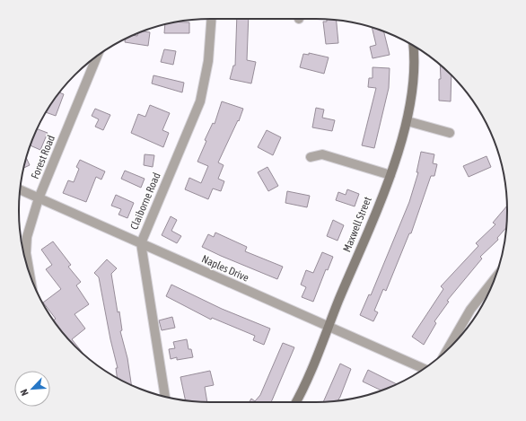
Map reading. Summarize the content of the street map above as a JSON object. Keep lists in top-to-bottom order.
{
  "streets": {
    "street": [
      "Forest Road",
      "Claiborne Road",
      "Maxwell Street",
      "Naples Drive"
    ]
  },
  "crossings": [
    ["Forest Road", "Naples Drive"],
    ["Claiborne Road", "Naples Drive"],
    ["Maxwell Street", "Naples Drive"]
  ],
  "north": "bottom left"
}
